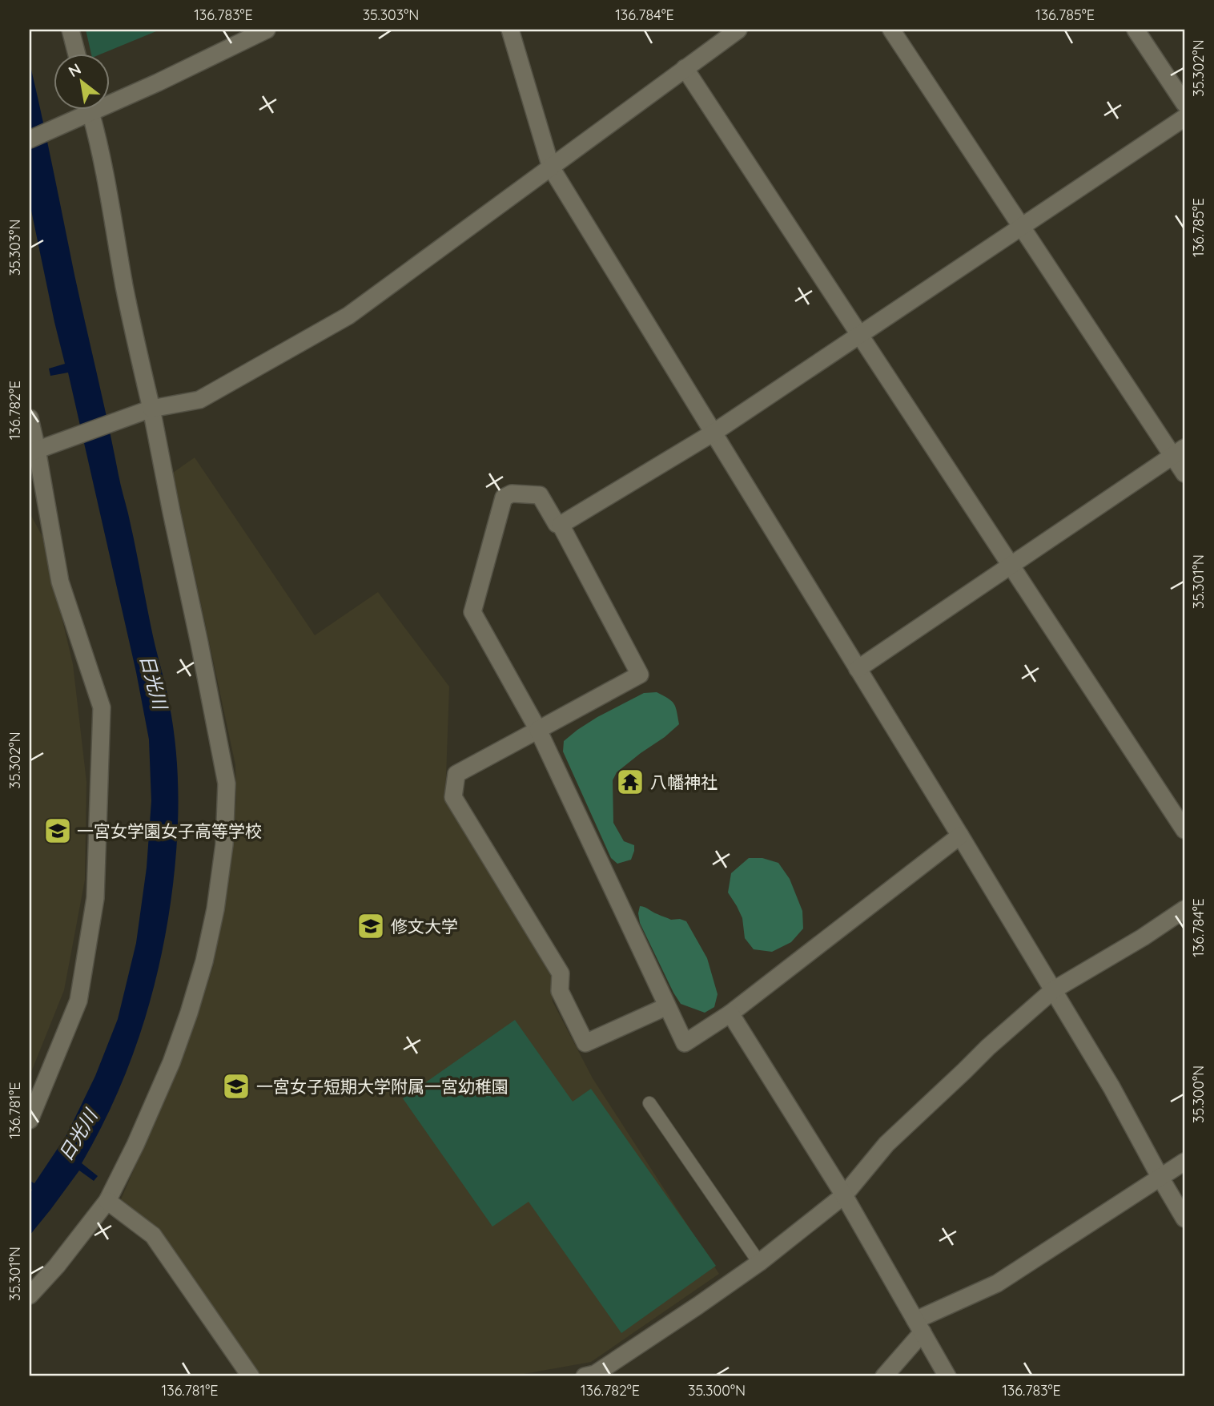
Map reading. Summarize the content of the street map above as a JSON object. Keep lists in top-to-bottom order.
{
  "water": ["日光川"],
  "places": {
    "temple": ["八幡神社"],
    "school or university": ["一宮女学園女子高等学校", "修文大学", "一宮女子短期大学附属一宮幼稚園"]
  },
  "north": "top left",
  "coordinates": [
    "136.783°E",
    "35.303°N",
    "136.784°E",
    "136.785°E",
    "35.302°N",
    "136.782°E",
    "35.301°N",
    "35.300°N",
    "136.781°E"
  ]
}
